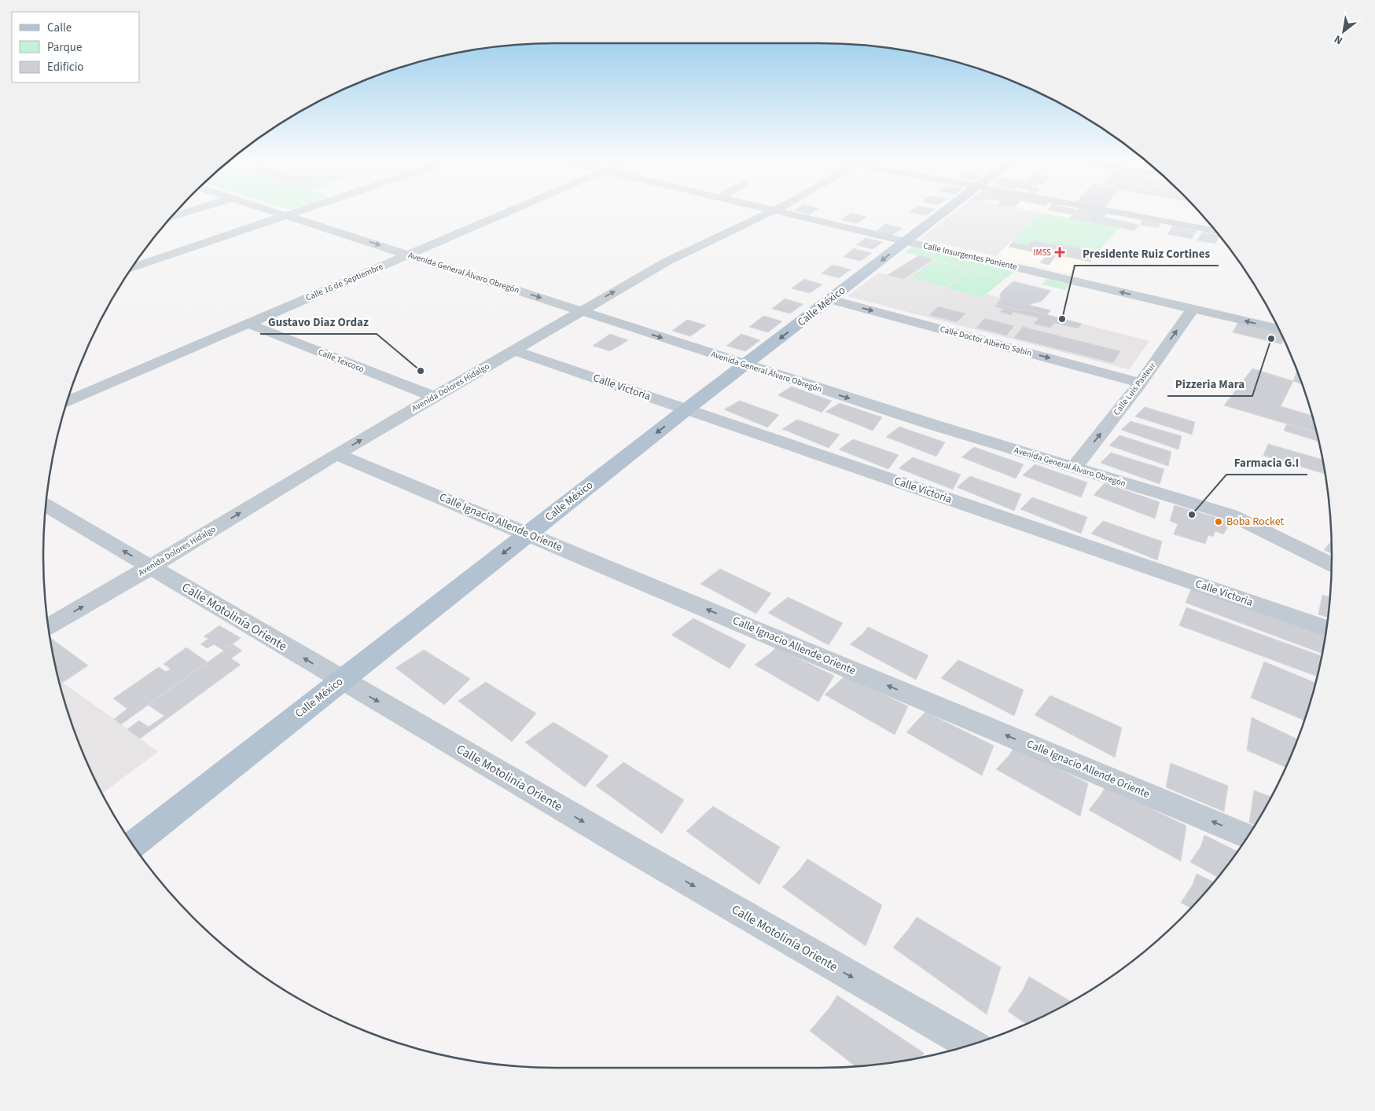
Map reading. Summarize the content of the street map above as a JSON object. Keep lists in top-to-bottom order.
{
  "streets": {
    "main road": ["Calle México"],
    "street": [
      "Calle Insurgentes Poniente",
      "Avenida General Álvaro Obregón",
      "Calle 16 de Septiembre",
      "Calle Doctor Alberto Sabin",
      "Calle Texcoco",
      "Avenida Dolores Hidalgo",
      "Calle Victoria",
      "Calle Luis Pasteur",
      "Calle Ignacio Allende Oriente",
      "Calle Motolinía Oriente"
    ]
  },
  "crossings": [
    ["Calle Insurgentes Poniente", "Calle México"],
    ["Calle Insurgentes Poniente", "Calle Luis Pasteur"],
    ["Avenida General Álvaro Obregón", "Calle 16 de Septiembre"],
    ["Avenida General Álvaro Obregón", "Calle México"],
    ["Avenida General Álvaro Obregón", "Avenida Dolores Hidalgo"],
    ["Avenida General Álvaro Obregón", "Calle Luis Pasteur"],
    ["Calle 16 de Septiembre", "Calle Texcoco"],
    ["Calle México", "Calle Doctor Alberto Sabin"],
    ["Calle México", "Calle Victoria"],
    ["Calle México", "Calle Ignacio Allende Oriente"],
    ["Calle México", "Calle Motolinía Oriente"],
    ["Calle Doctor Alberto Sabin", "Calle Luis Pasteur"],
    ["Calle Texcoco", "Avenida Dolores Hidalgo"],
    ["Avenida Dolores Hidalgo", "Calle Victoria"],
    ["Avenida Dolores Hidalgo", "Calle Ignacio Allende Oriente"],
    ["Avenida Dolores Hidalgo", "Calle Motolinía Oriente"]
  ],
  "one_way": [
    "Calle Insurgentes Poniente",
    "Avenida General Álvaro Obregón",
    "Calle México",
    "Calle Doctor Alberto Sabin",
    "Avenida Dolores Hidalgo",
    "Calle Luis Pasteur",
    "Calle Ignacio Allende Oriente"
  ],
  "places": {
    "health": ["IMSS"],
    "other": [
      "Presidente Ruiz Cortines",
      "Pizzeria Mara",
      "Gustavo Diaz Ordaz",
      "Farmacia G.I",
      "Boba Rocket"
    ]
  },
  "legend": ["Calle", "Parque", "Edificio"],
  "north": "bottom left"
}
